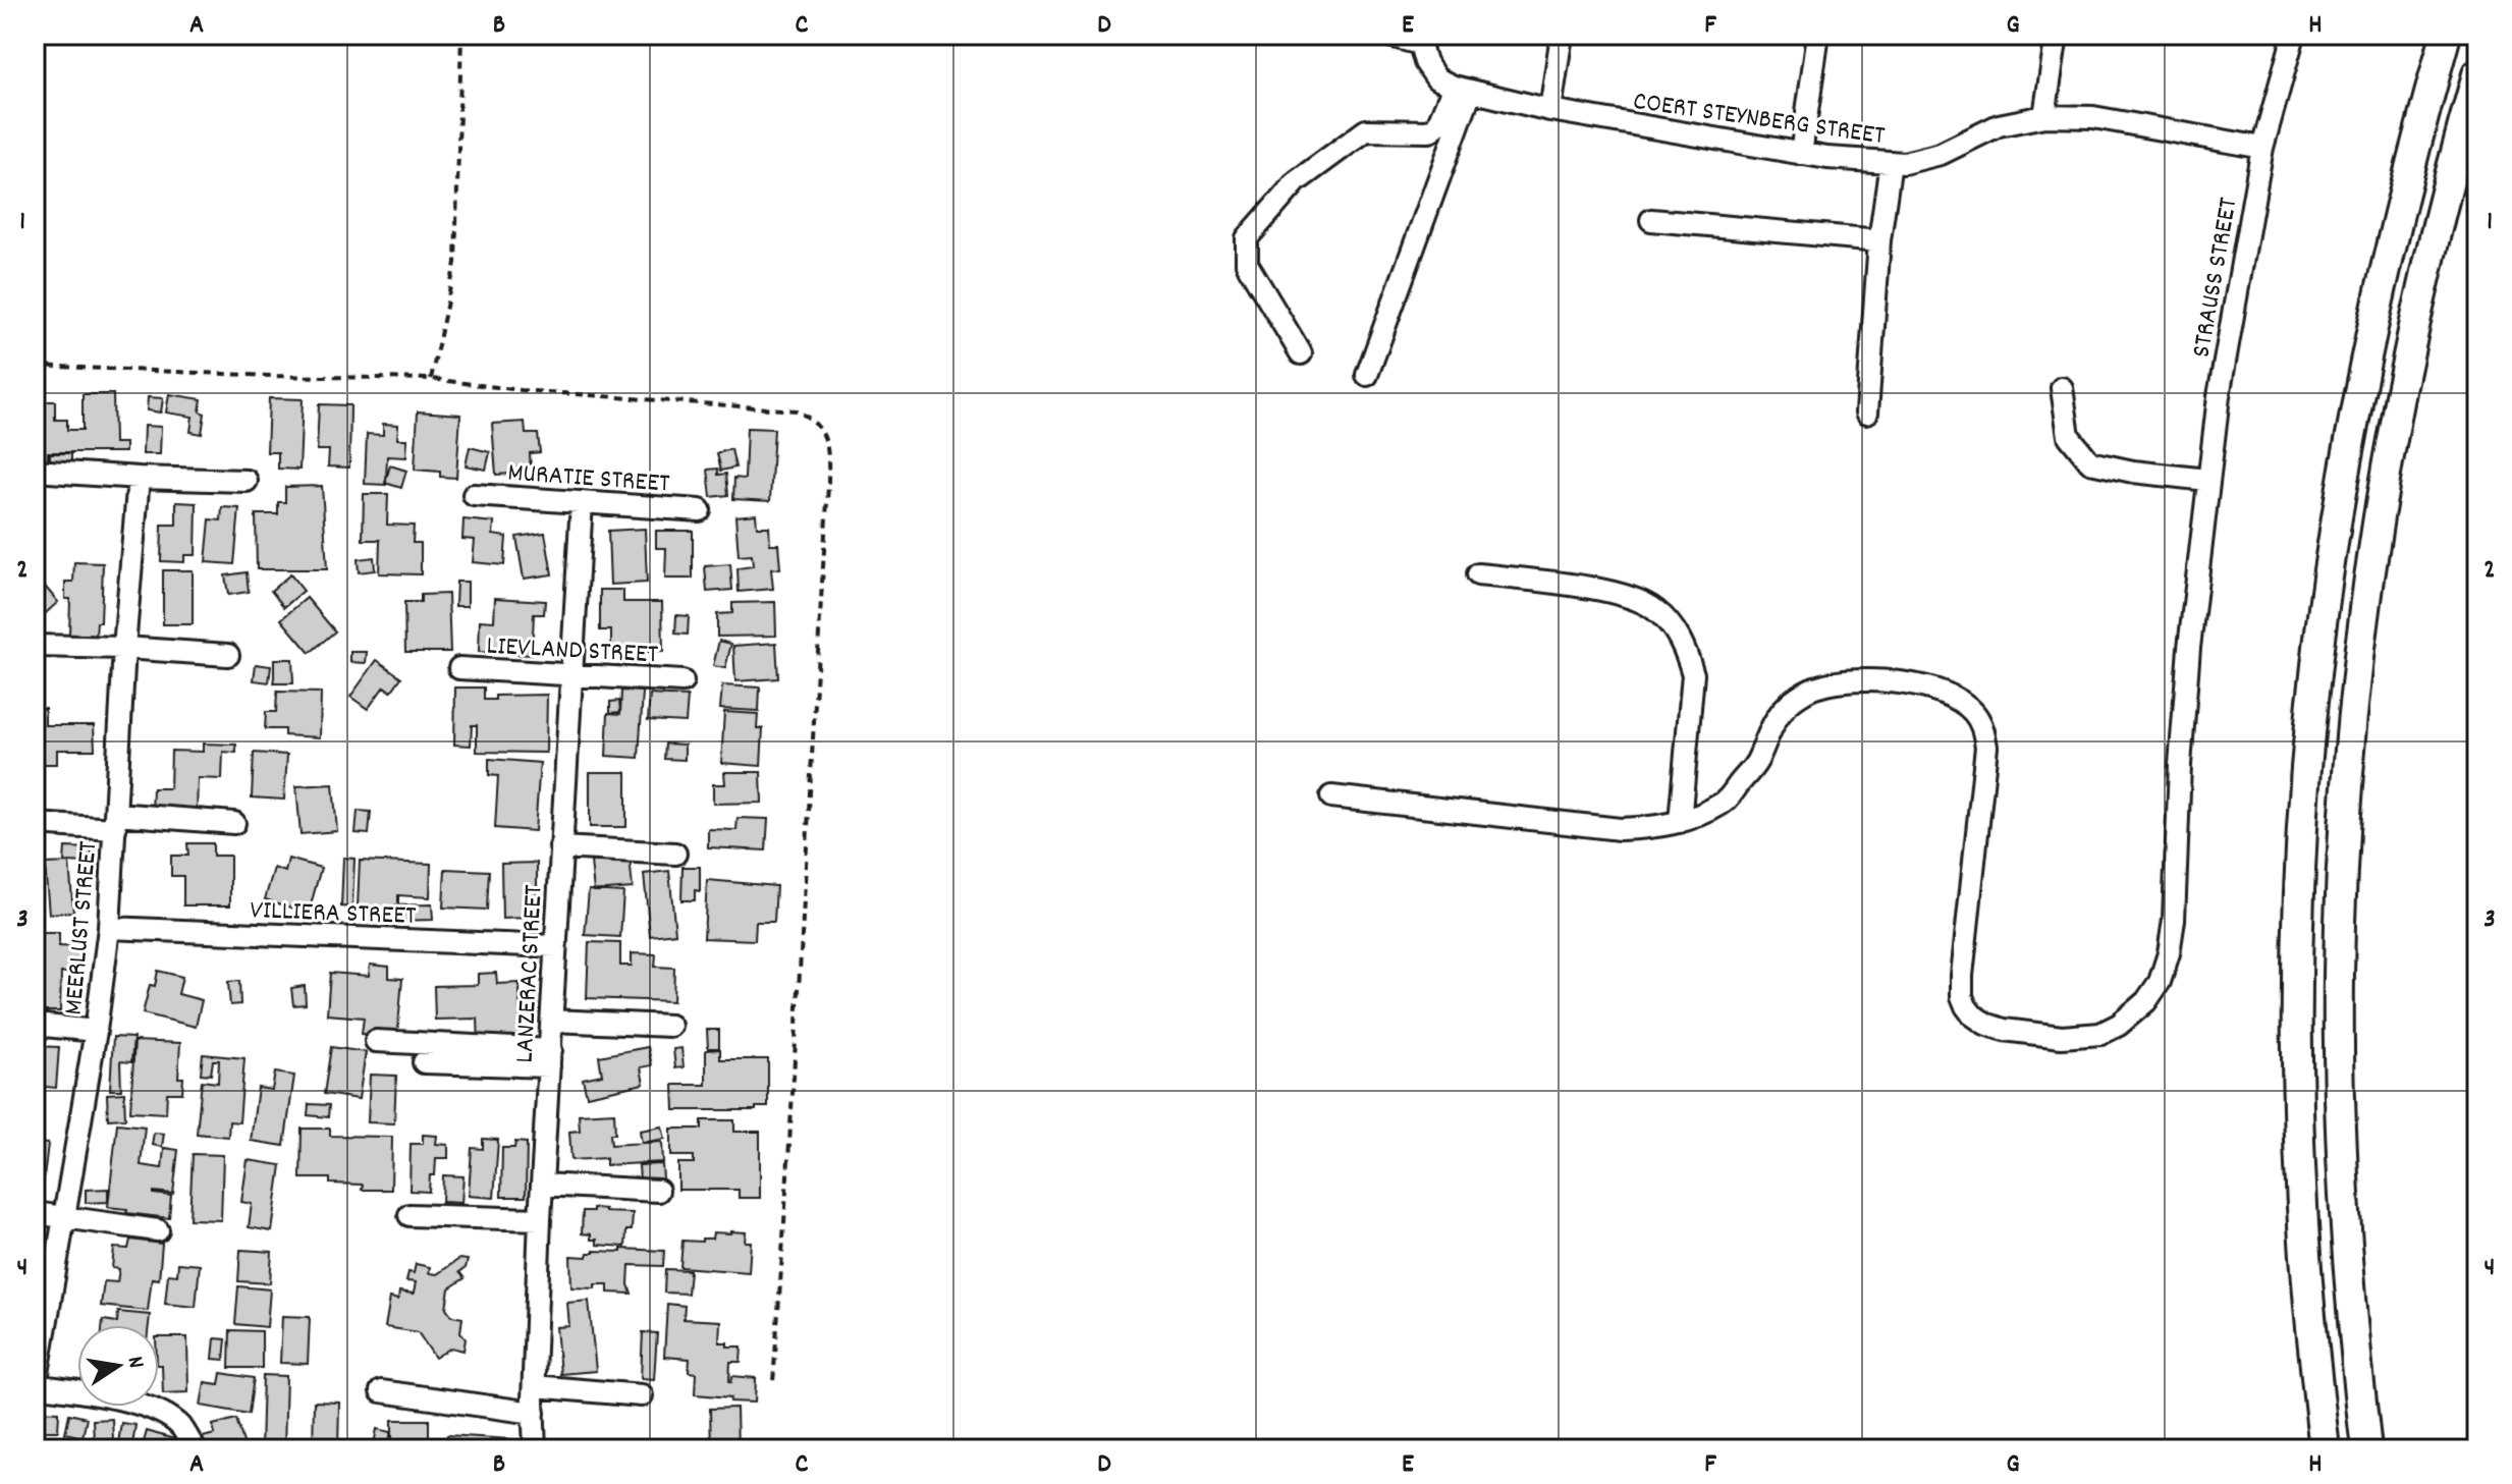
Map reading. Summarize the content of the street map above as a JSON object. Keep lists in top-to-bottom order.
{
  "streets": {
    "street": [
      "COERT STEYNBERG STREET",
      "STRAUSS STREET",
      "MURATIE STREET",
      "LIEVLAND STREET",
      "VILLIERA STREET",
      "MEERLUST STREET",
      "LANZERAC STREET"
    ]
  },
  "crossings": [
    ["COERT STEYNBERG STREET", "STRAUSS STREET"],
    ["MURATIE STREET", "LANZERAC STREET"],
    ["LIEVLAND STREET", "LANZERAC STREET"],
    ["VILLIERA STREET", "MEERLUST STREET"],
    ["VILLIERA STREET", "LANZERAC STREET"]
  ],
  "north": "right",
  "grid": {
    "columns": [
      "A",
      "B",
      "C",
      "D",
      "E",
      "F",
      "G",
      "H"
    ],
    "rows": [
      "1",
      "2",
      "3",
      "4"
    ]
  }
}
